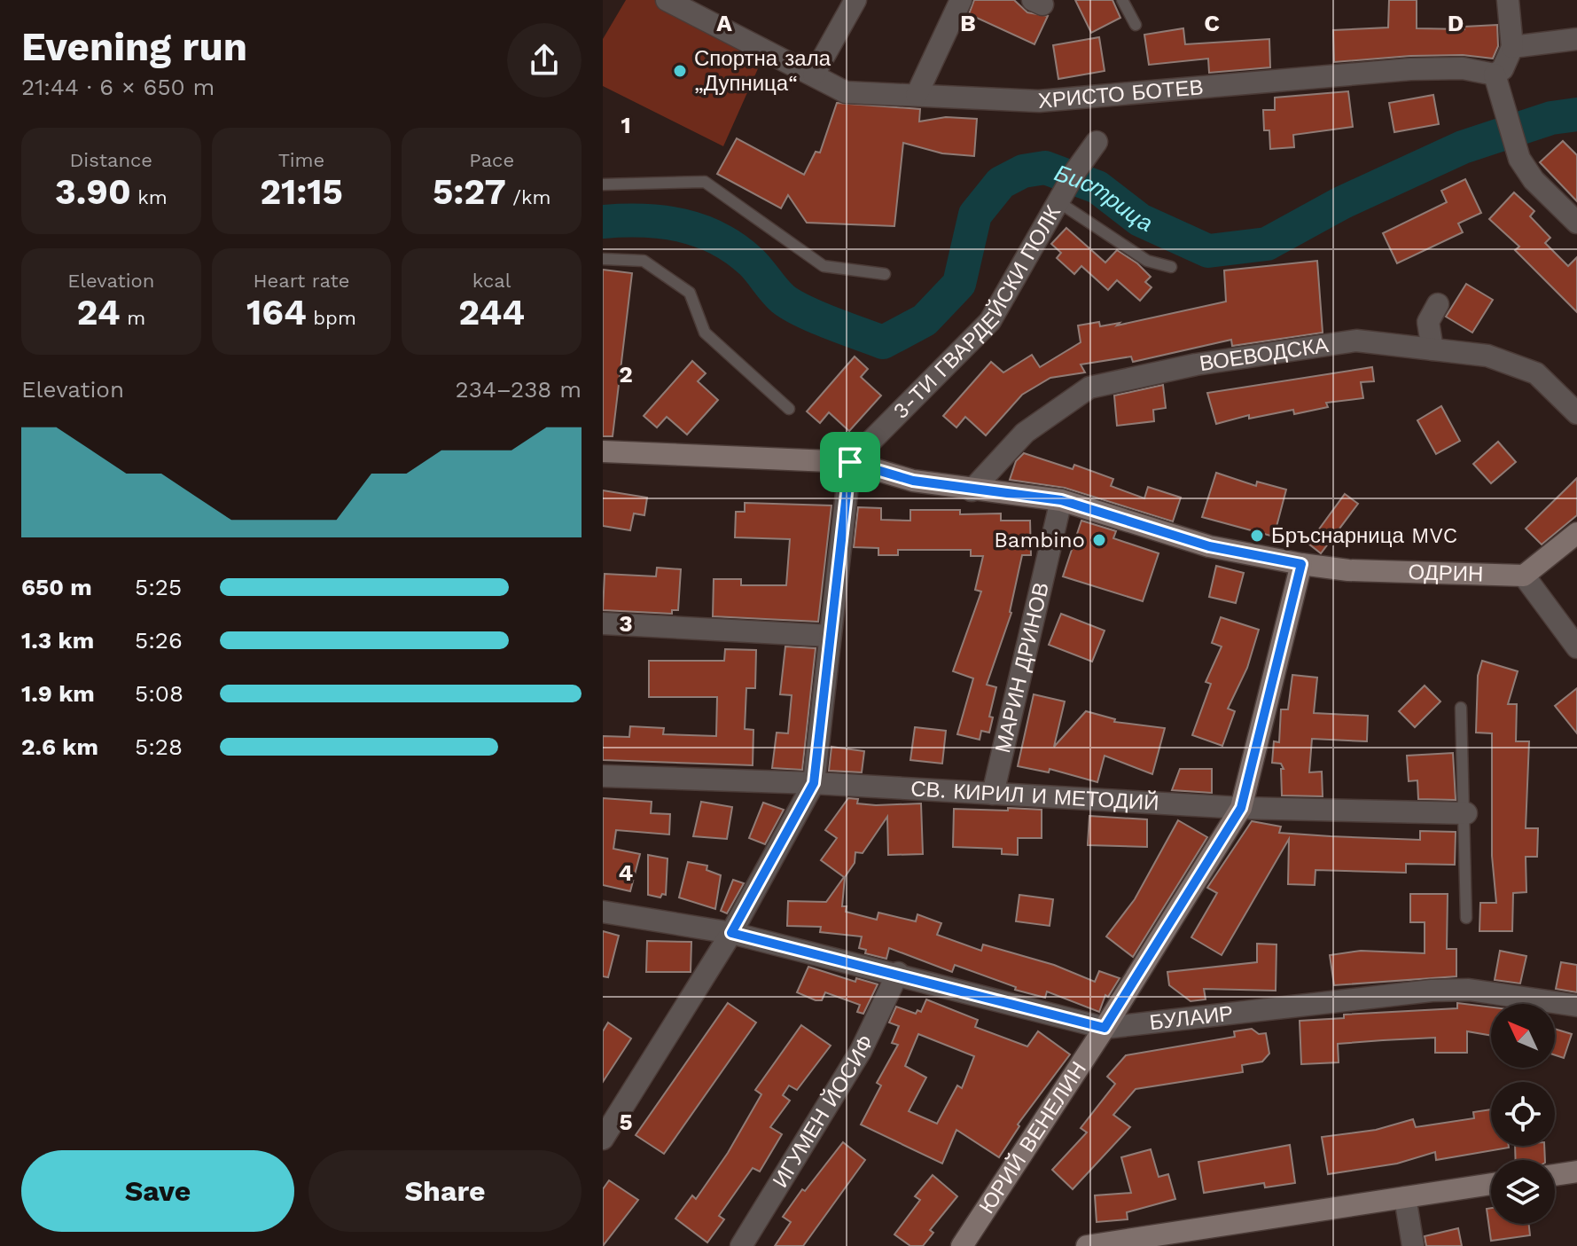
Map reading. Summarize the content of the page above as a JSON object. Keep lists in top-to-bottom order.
{
  "streets": {
    "street": [
      "ХРИСТО БОТЕВ",
      "3-ТИ ГВАРДЕЙСКИ ПОЛК",
      "ВОЕВОДСКА",
      "ОДРИН",
      "МАРИН ДРИНОВ",
      "СВ. КИРИЛ И МЕТОДИЙ",
      "БУЛАИР",
      "ИГУМЕН ЙОСИФ",
      "ЮРИЙ ВЕНЕЛИН"
    ]
  },
  "crossings": [
    ["3-ТИ ГВАРДЕЙСКИ ПОЛК", "ОДРИН"],
    ["ВОЕВОДСКА", "ОДРИН"],
    ["ОДРИН", "МАРИН ДРИНОВ"],
    ["ОДРИН", "ЮРИЙ ВЕНЕЛИН"],
    ["МАРИН ДРИНОВ", "СВ. КИРИЛ И МЕТОДИЙ"],
    ["СВ. КИРИЛ И МЕТОДИЙ", "ЮРИЙ ВЕНЕЛИН"],
    ["БУЛАИР", "ИГУМЕН ЙОСИФ"],
    ["БУЛАИР", "ЮРИЙ ВЕНЕЛИН"]
  ],
  "water": ["Бистрица"],
  "places": ["Спортна зала „Дупница“", "Бръснарница MVC", "Bambino"],
  "north": "top left",
  "page": {
    "heading": ["Evening run", "21:44 · 6 × 650 m"],
    "stats": [
      ["Distance", "3.90 km"],
      ["Time", "21:15"],
      ["Pace", "5:27 /km"],
      ["Elevation", "24 m"],
      ["Heart rate", "164 bpm"],
      ["kcal", "244"]
    ],
    "chart": ["Elevation", "234–238 m"],
    "list": [
      {
        "name": "650 m",
        "note": "5:25"
      },
      {
        "name": "1.3 km",
        "note": "5:26"
      },
      {
        "name": "1.9 km",
        "note": "5:08"
      },
      {
        "name": "2.6 km",
        "note": "5:28"
      }
    ],
    "buttons": ["Save", "Share"]
  },
  "grid": {
    "columns": [
      "A",
      "B",
      "C",
      "D"
    ],
    "rows": [
      "1",
      "2",
      "3",
      "4",
      "5"
    ]
  }
}
